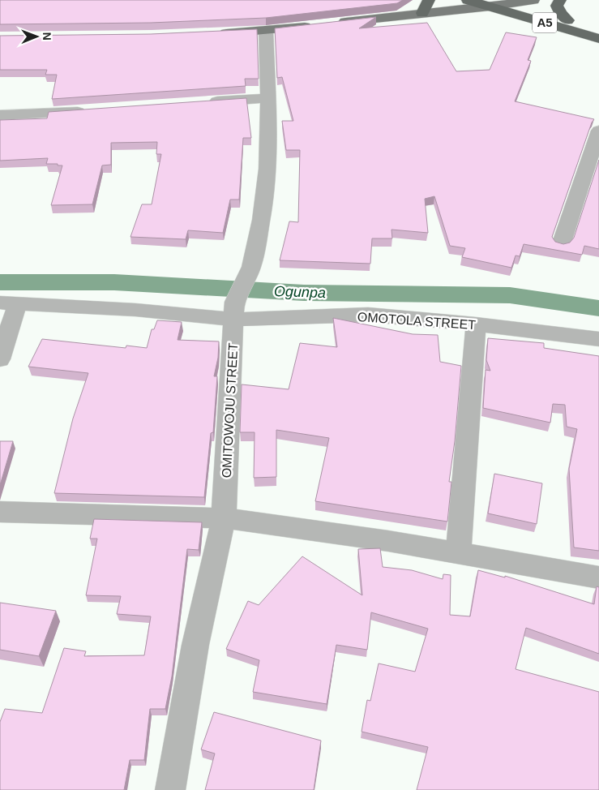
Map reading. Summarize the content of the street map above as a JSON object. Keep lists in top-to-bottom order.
{
  "streets": {
    "highway": ["A5"],
    "street": ["OMOTOLA STREET", "OMITOWOJU STREET"]
  },
  "crossings": [
    ["OMOTOLA STREET", "OMITOWOJU STREET"]
  ],
  "water": ["Ogunpa"],
  "north": "right"
}
